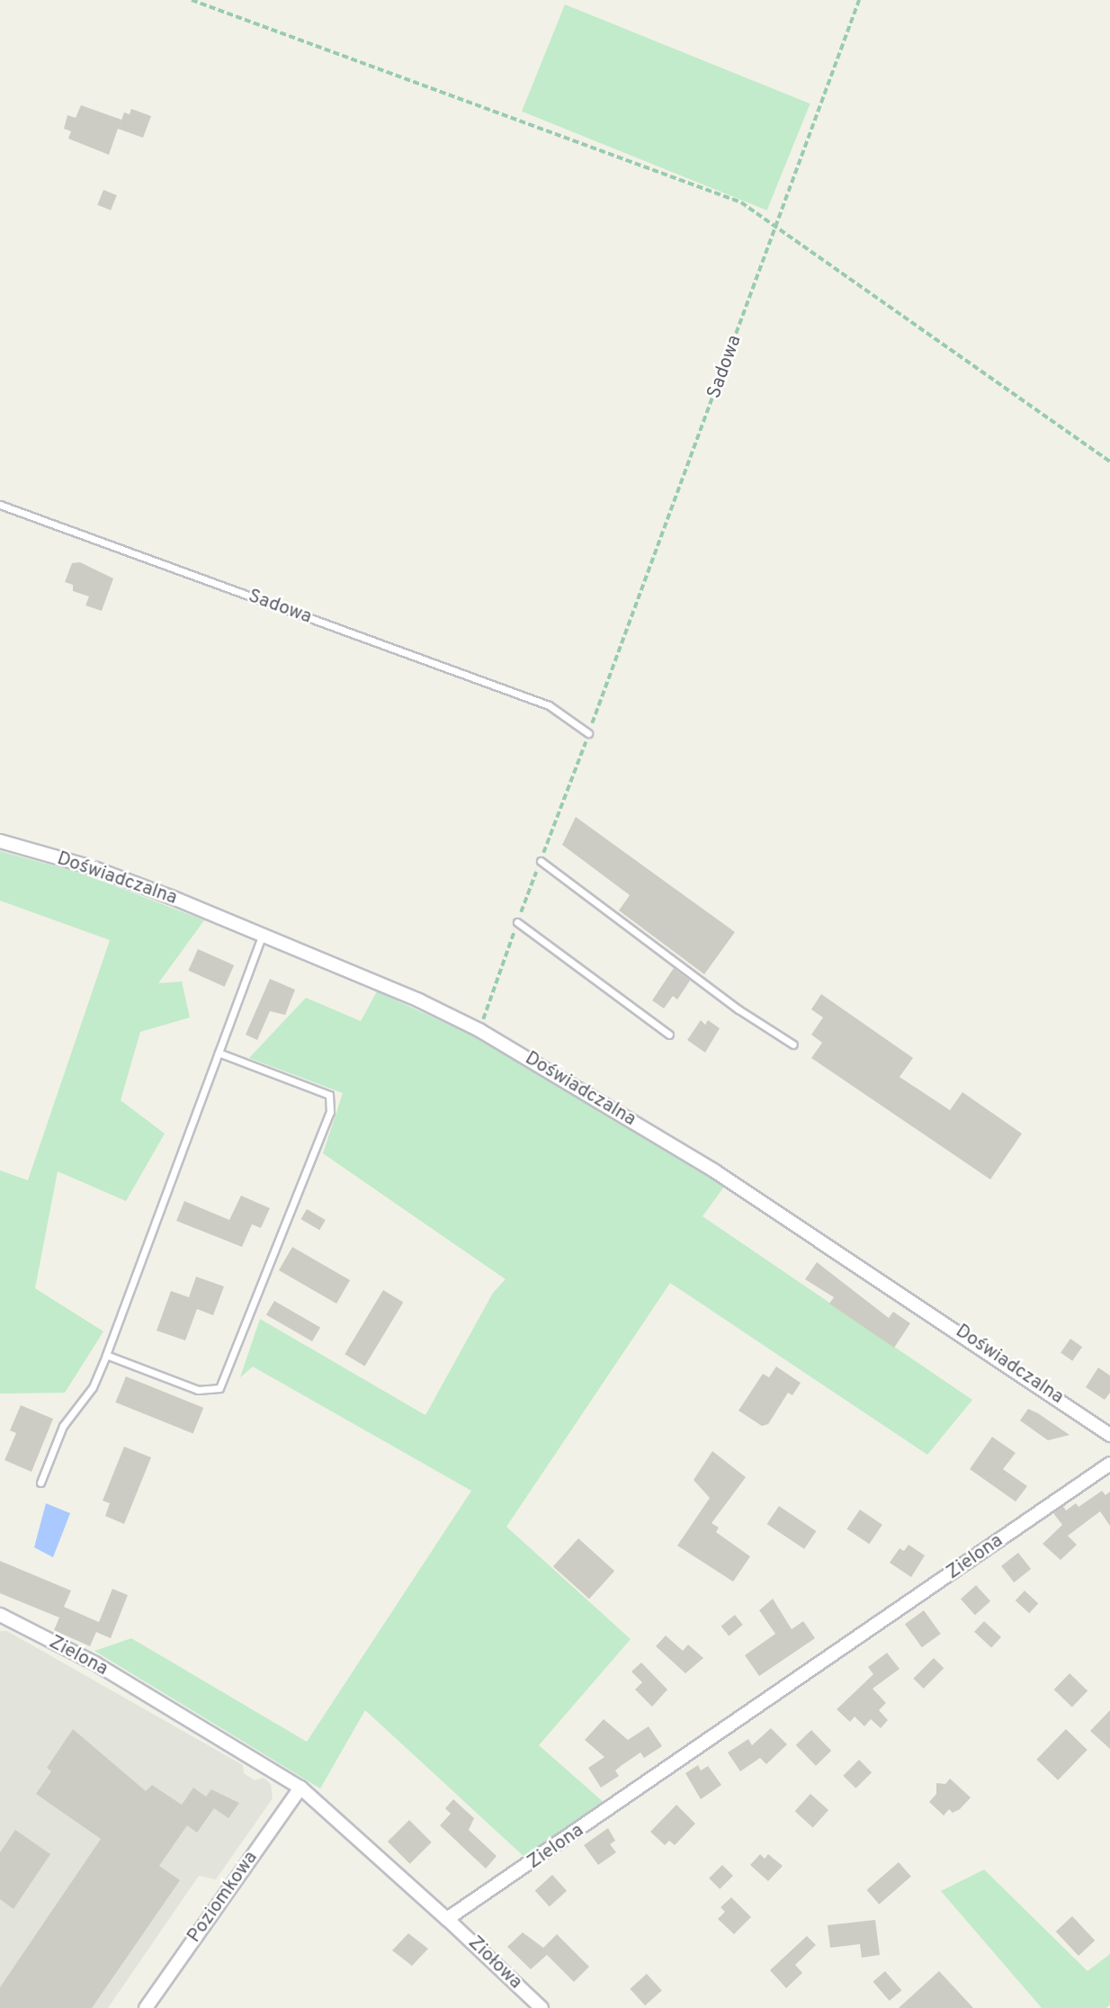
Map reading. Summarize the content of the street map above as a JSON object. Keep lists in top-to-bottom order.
{
  "streets": {
    "street": [
      "Doświadczalna",
      "Zielona",
      "Poziomkowa",
      "Ziołowa"
    ],
    "lane": ["Sadowa"]
  },
  "crossings": [
    ["Sadowa", "Doświadczalna"],
    ["Zielona", "Poziomkowa"],
    ["Zielona", "Ziołowa"]
  ]
}
